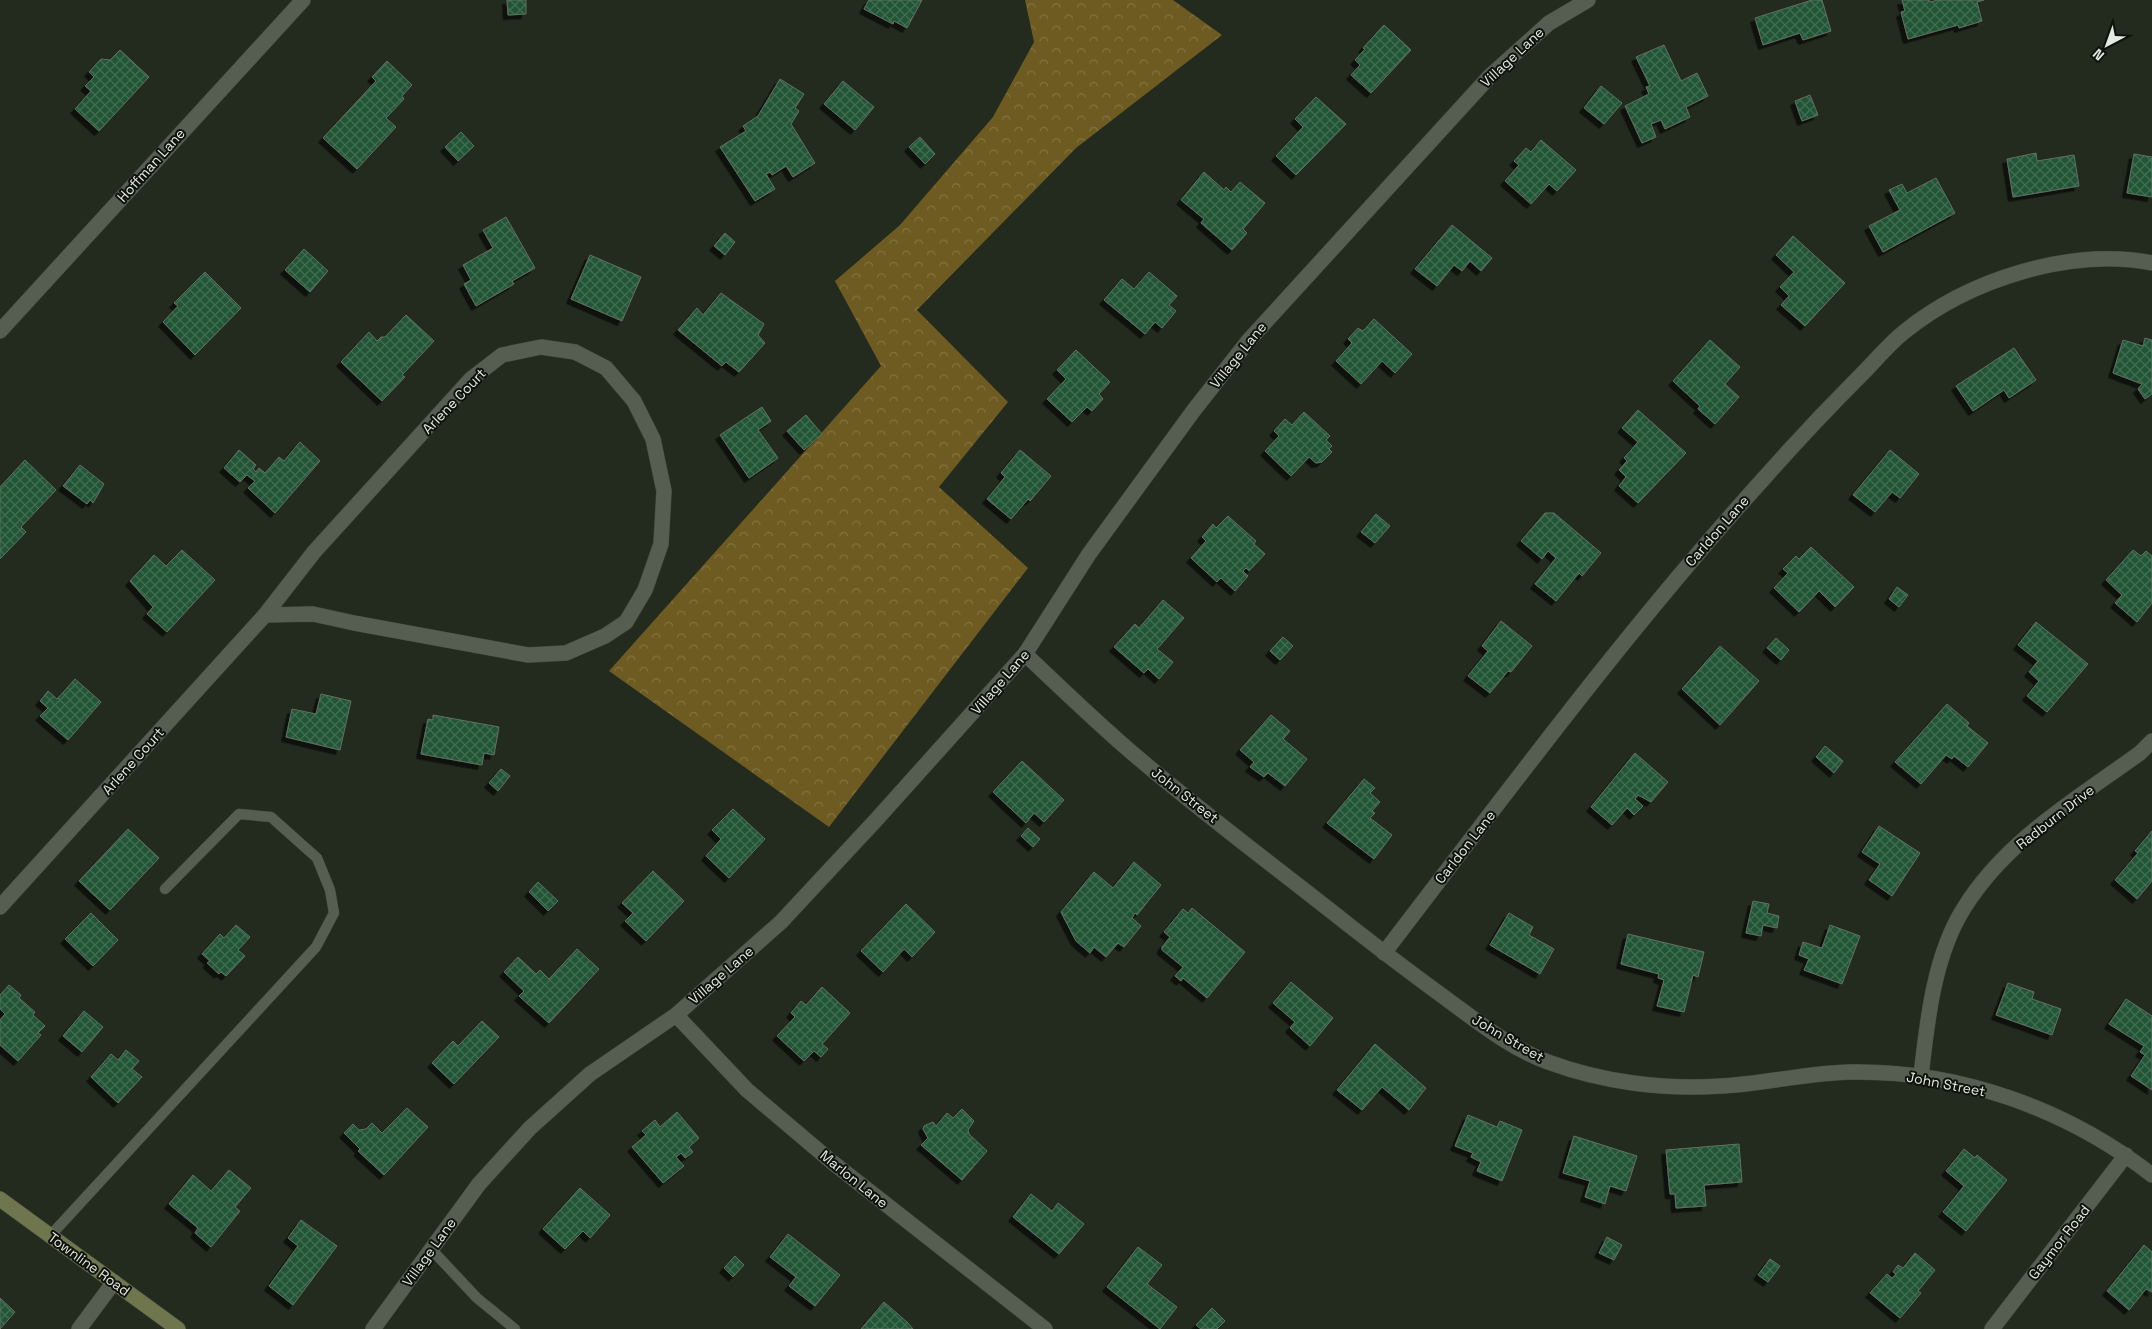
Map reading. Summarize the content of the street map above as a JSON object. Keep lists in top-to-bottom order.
{
  "streets": {
    "street": [
      "Village Lane",
      "Hoffman Lane",
      "Arlene Court",
      "Carldon Lane",
      "John Street",
      "Radburn Drive",
      "Marlon Lane",
      "Gaymor Road",
      "Townline Road"
    ]
  },
  "crossings": [
    ["Village Lane", "John Street"],
    ["Village Lane", "Marlon Lane"],
    ["Carldon Lane", "John Street"],
    ["John Street", "Radburn Drive"],
    ["John Street", "Gaymor Road"]
  ],
  "north": "bottom left"
}
